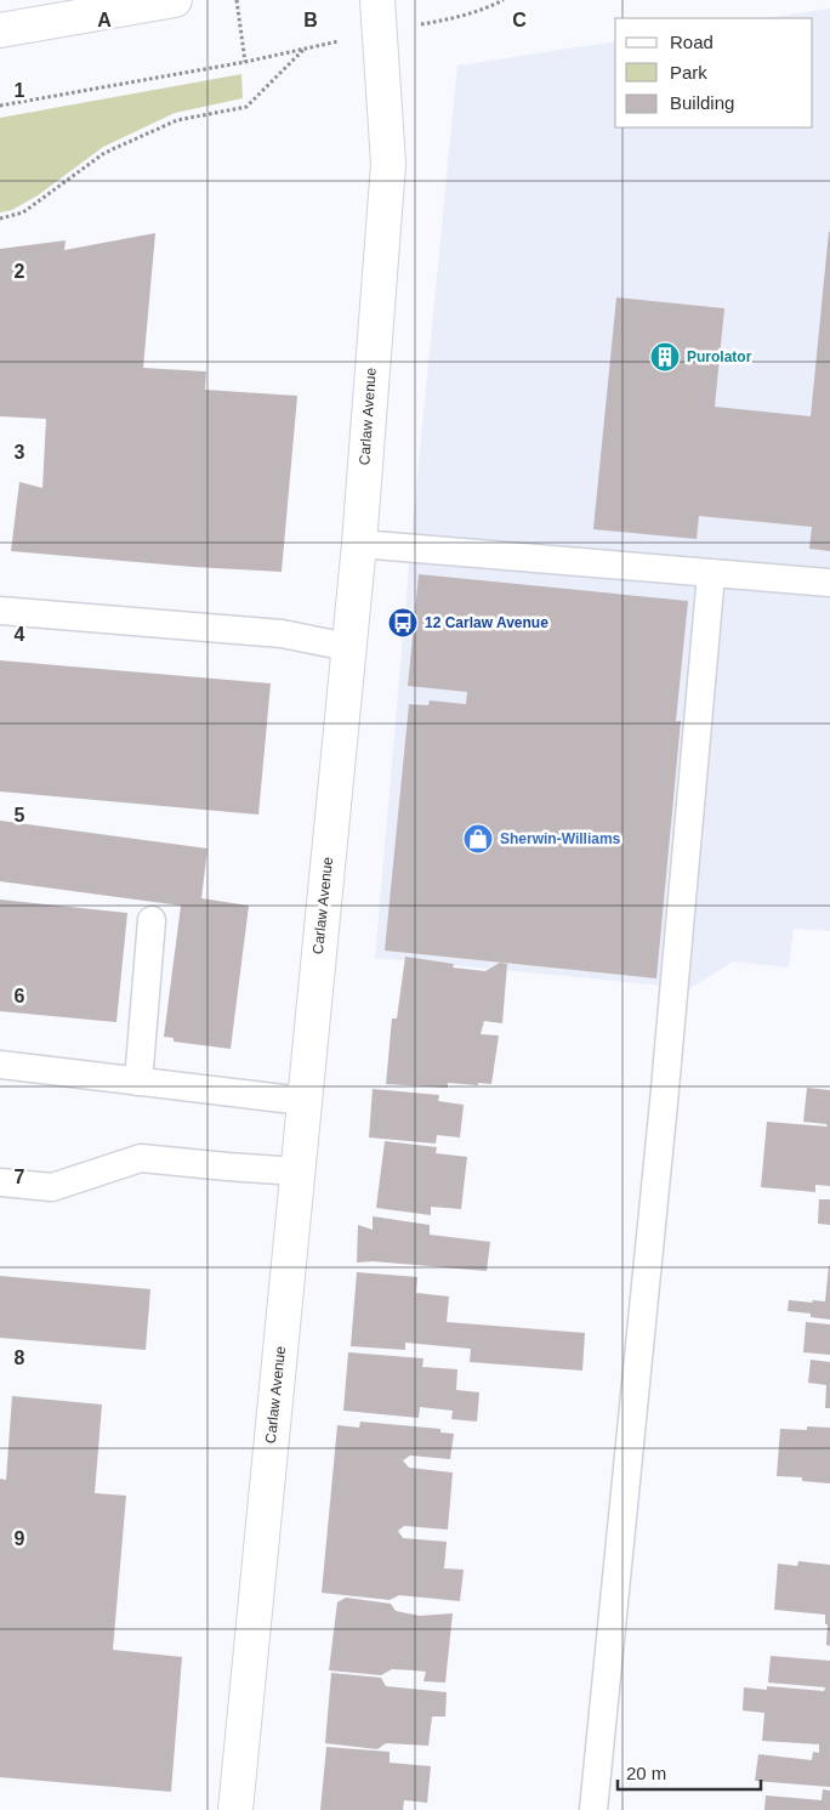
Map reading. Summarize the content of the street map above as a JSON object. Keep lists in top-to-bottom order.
{
  "streets": {
    "main road": ["Carlaw Avenue"]
  },
  "places": {
    "building": ["Purolator"],
    "bus stop": ["12 Carlaw Avenue"],
    "shop": ["Sherwin-Williams"]
  },
  "legend": ["Road", "Park", "Building"],
  "scale_bar": "20 m",
  "grid": {
    "columns": ["A", "B", "C"],
    "rows": [
      "1",
      "2",
      "3",
      "4",
      "5",
      "6",
      "7",
      "8",
      "9"
    ]
  }
}
